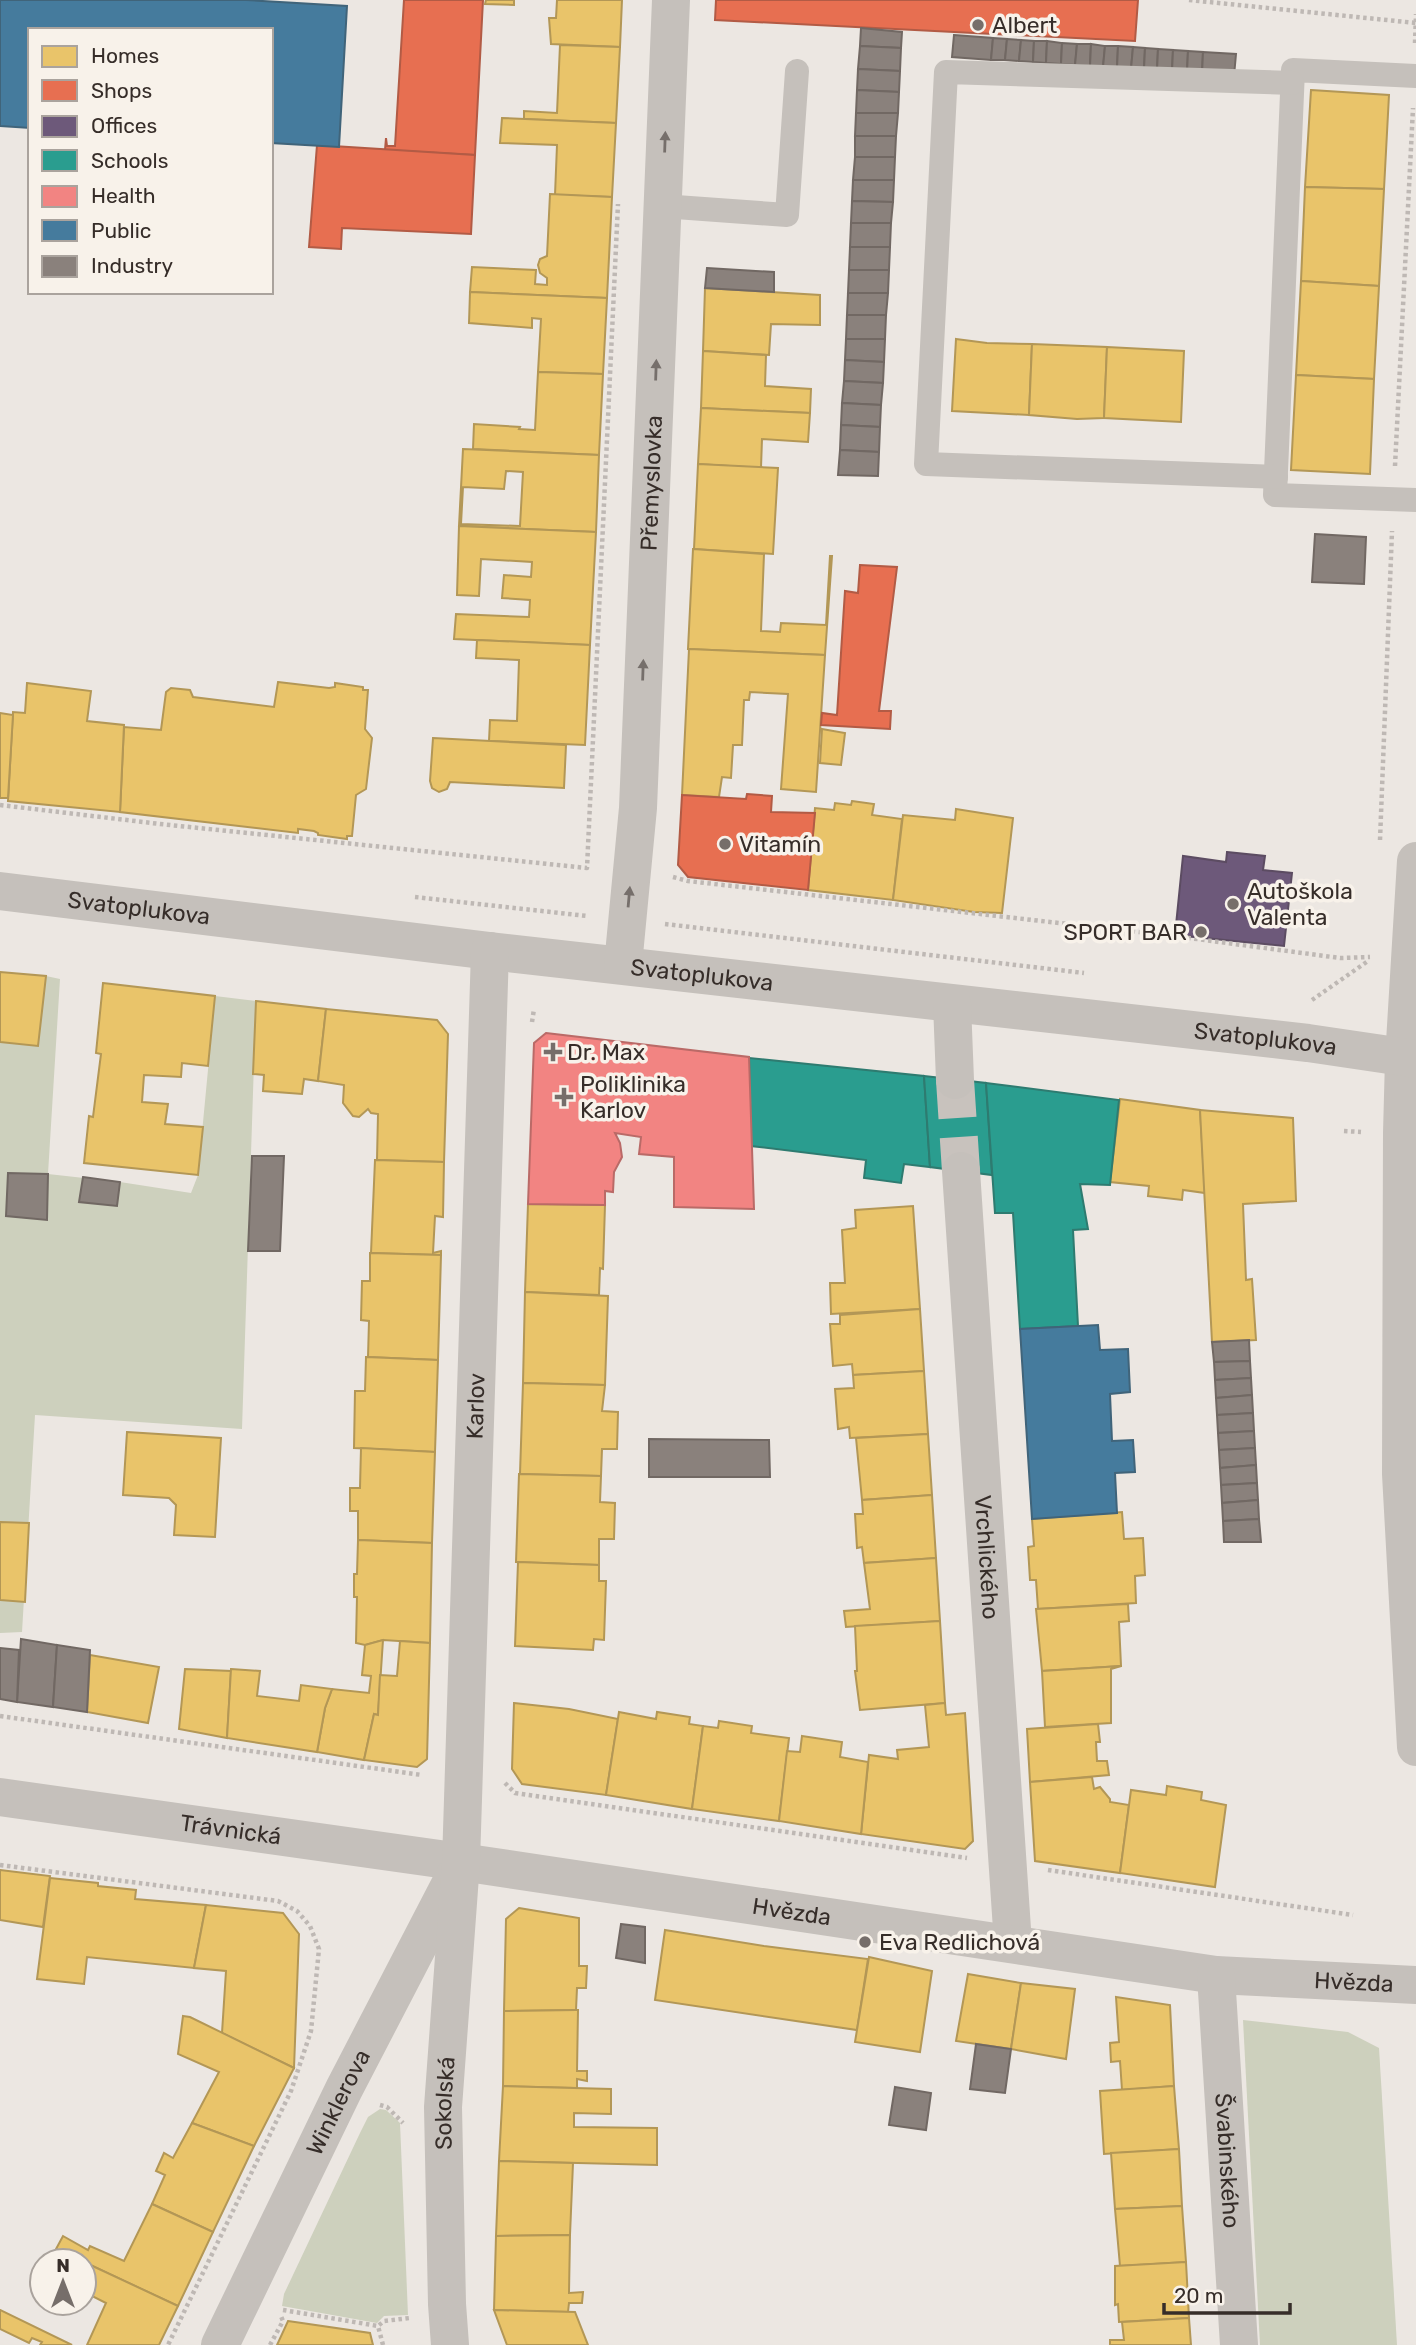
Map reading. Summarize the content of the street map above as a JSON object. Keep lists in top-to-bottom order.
{
  "streets": {
    "street": [
      "Přemyslovka",
      "Svatoplukova",
      "Karlov",
      "Vrchlického",
      "Trávnická",
      "Hvězda",
      "Winklerova",
      "Sokolská",
      "Švabinského"
    ]
  },
  "crossings": [
    ["Přemyslovka", "Svatoplukova"],
    ["Svatoplukova", "Karlov"],
    ["Karlov", "Trávnická"],
    ["Karlov", "Hvězda"],
    ["Karlov", "Winklerova"],
    ["Karlov", "Sokolská"],
    ["Vrchlického", "Hvězda"],
    ["Trávnická", "Hvězda"],
    ["Trávnická", "Winklerova"],
    ["Trávnická", "Sokolská"],
    ["Hvězda", "Winklerova"],
    ["Hvězda", "Sokolská"],
    ["Hvězda", "Švabinského"],
    ["Winklerova", "Sokolská"]
  ],
  "one_way": ["Přemyslovka"],
  "places": {
    "other": [
      "Albert",
      "Vitamín",
      "Autoškola Valenta",
      "SPORT BAR",
      "Eva Redlichová"
    ],
    "health": ["Dr. Max", "Poliklinika Karlov"]
  },
  "legend": [
    "Homes",
    "Shops",
    "Offices",
    "Schools",
    "Health",
    "Public",
    "Industry"
  ],
  "scale_bar": "20 m",
  "north": "top"
}
